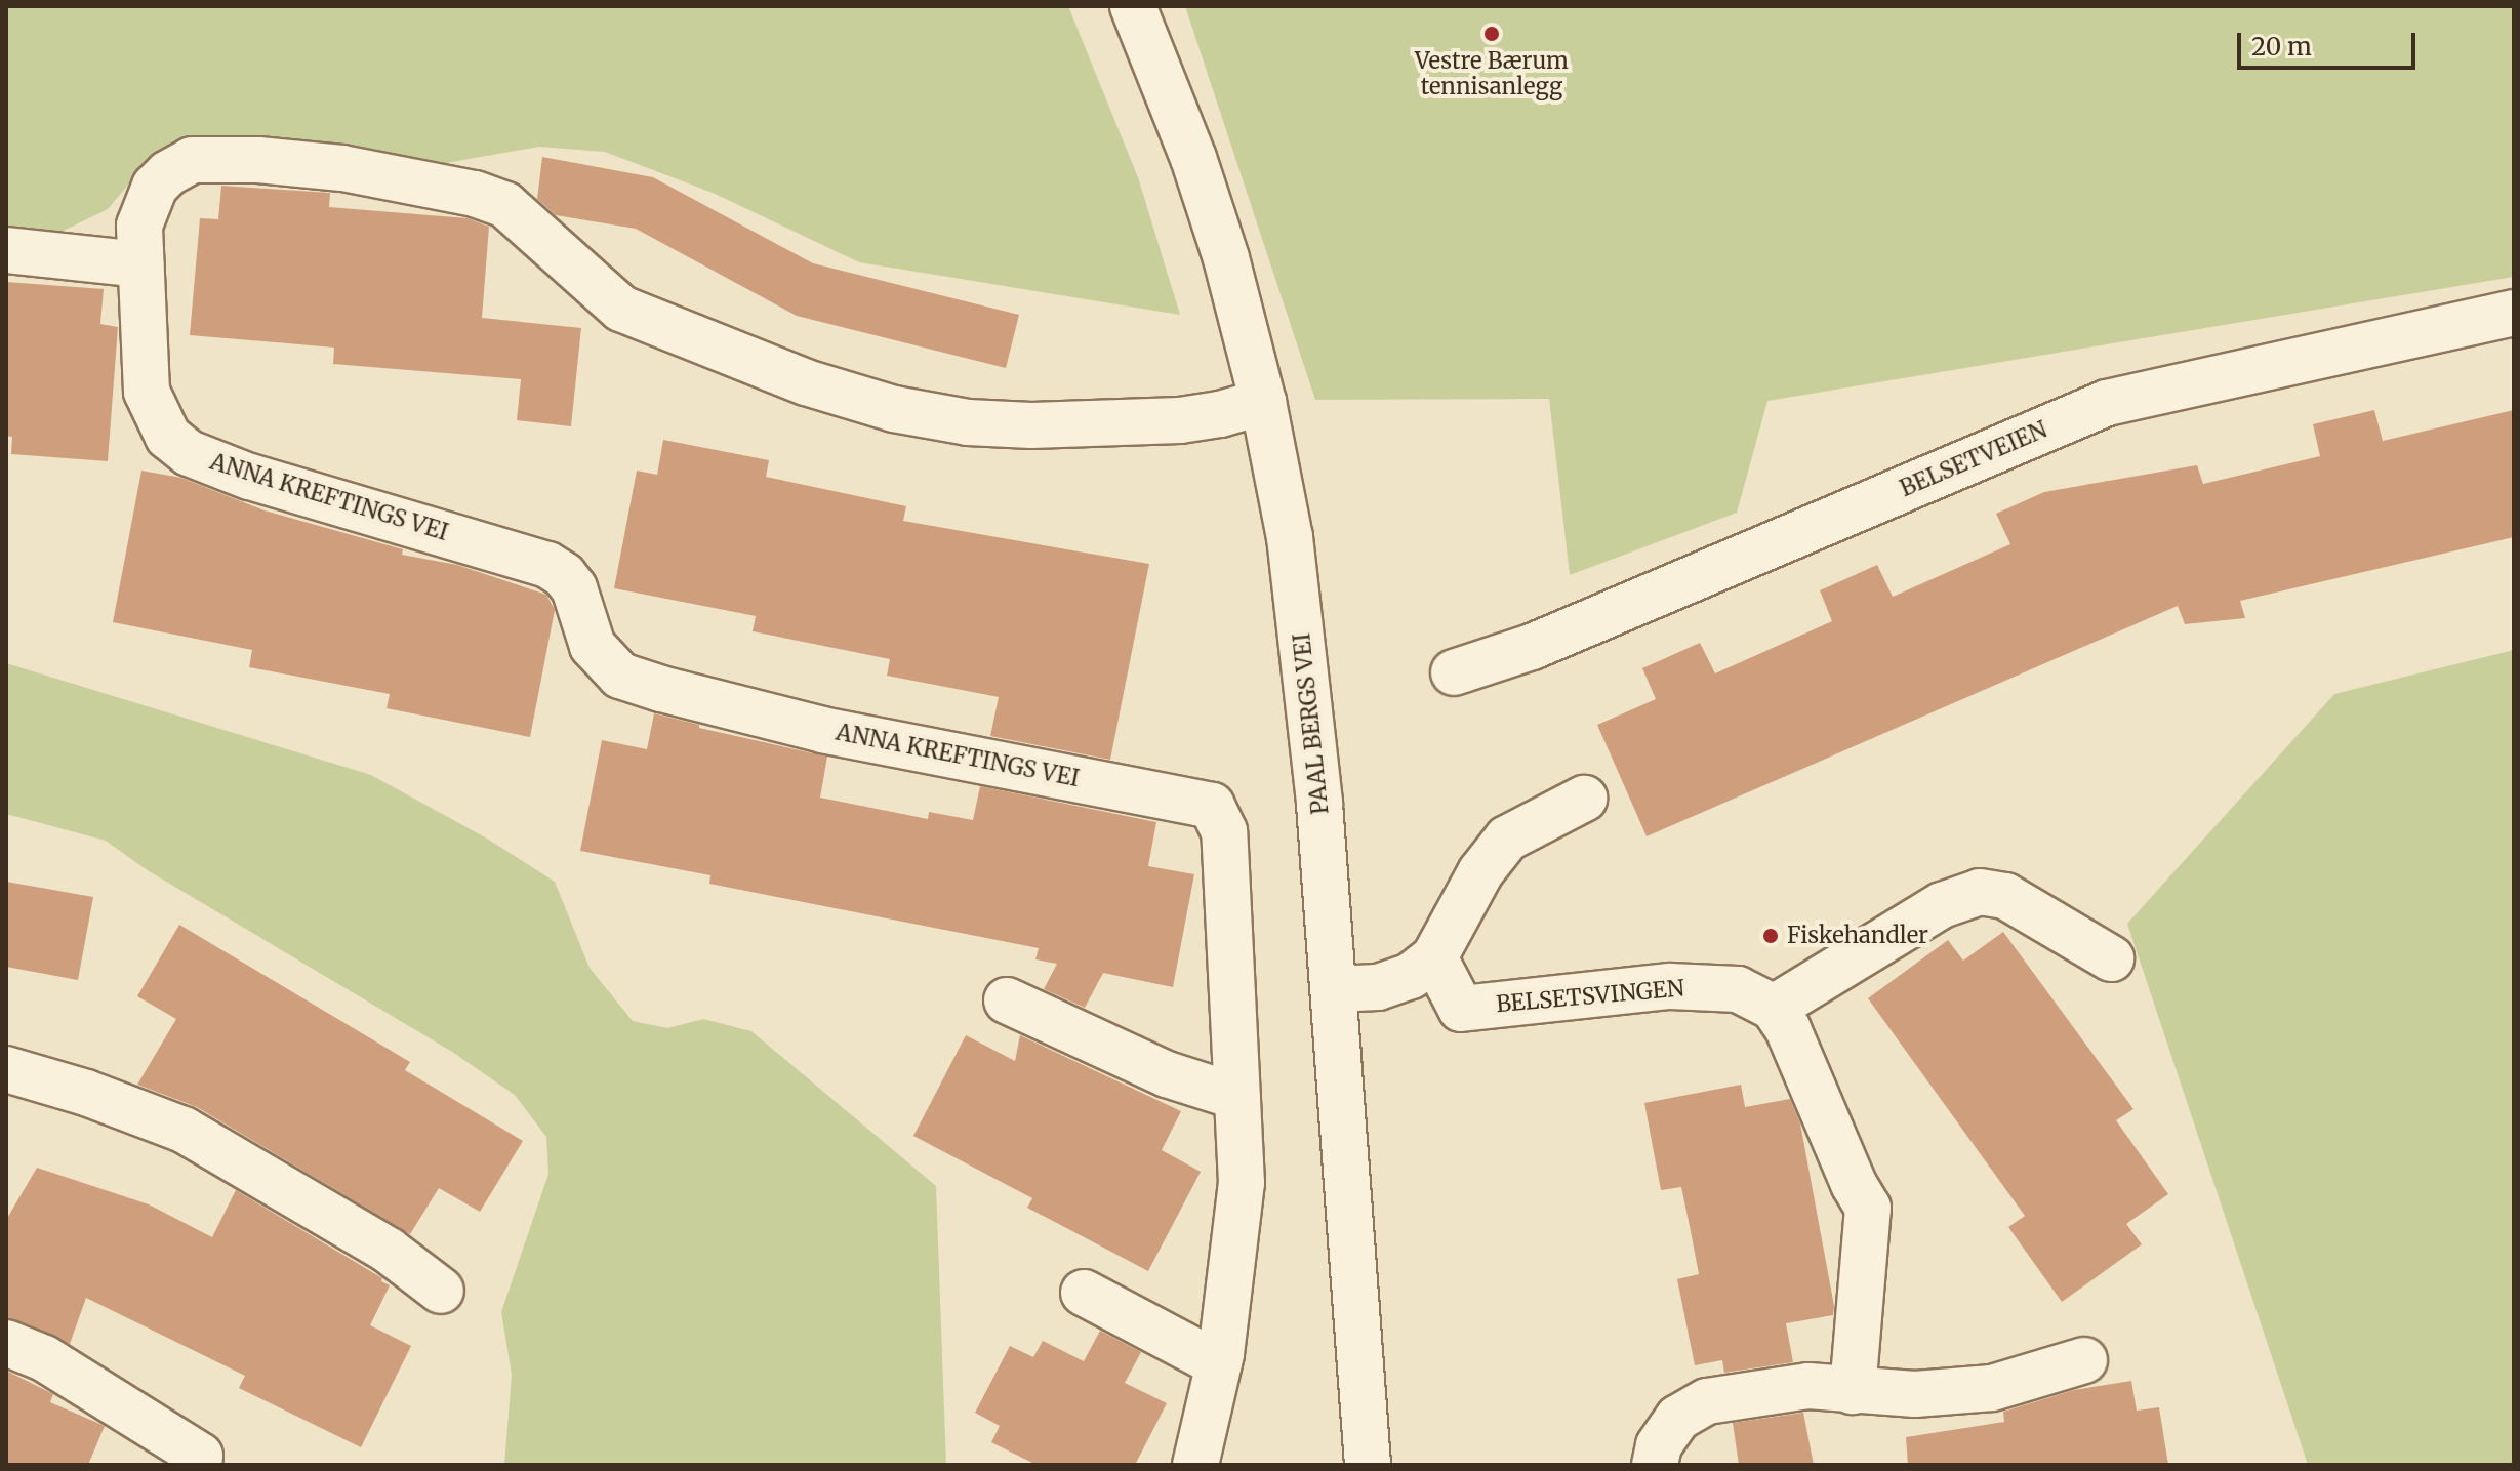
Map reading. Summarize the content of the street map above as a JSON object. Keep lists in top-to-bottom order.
{
  "streets": {
    "street": [
      "BELSETVEIEN",
      "ANNA KREFTINGS VEI",
      "PAAL BERGS VEI",
      "BELSETSVINGEN"
    ]
  },
  "crossings": [
    ["ANNA KREFTINGS VEI", "PAAL BERGS VEI"]
  ],
  "places": ["Vestre Bærum tennisanlegg", "Fiskehandler"],
  "scale_bar": "20 m"
}
